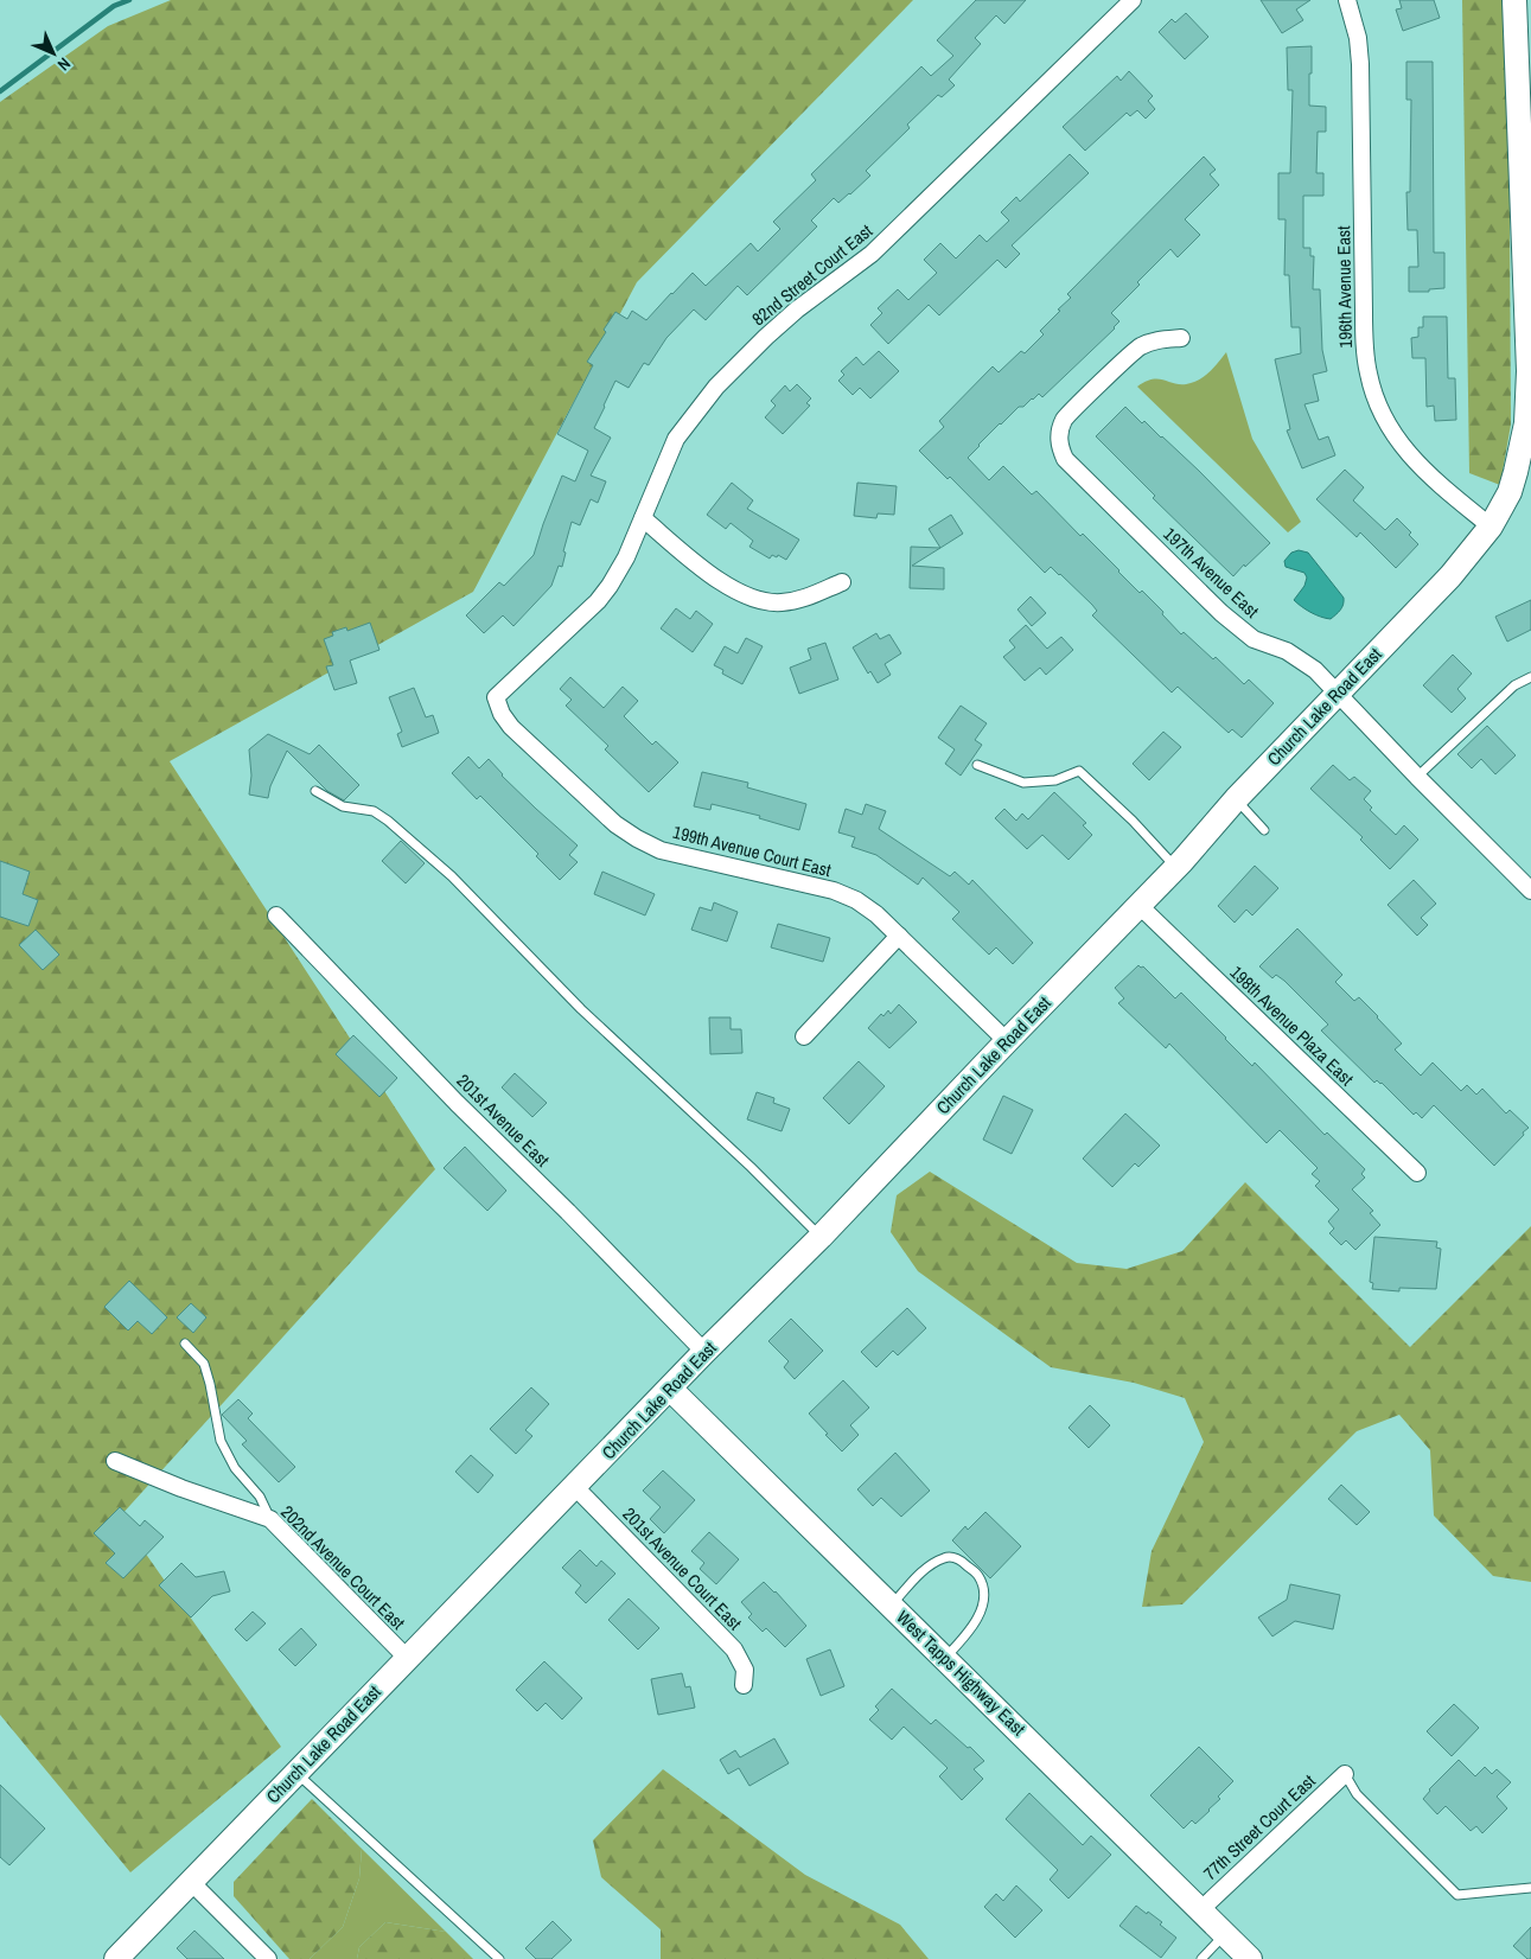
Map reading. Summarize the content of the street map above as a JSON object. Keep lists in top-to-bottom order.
{
  "streets": {
    "street": [
      "82nd Street Court East",
      "196th Avenue East",
      "197th Avenue East",
      "Church Lake Road East",
      "199th Avenue Court East",
      "198th Avenue Plaza East",
      "201st Avenue East",
      "202nd Avenue Court East",
      "201st Avenue Court East",
      "West Tapps Highway East",
      "77th Street Court East"
    ]
  },
  "crossings": [
    ["82nd Street Court East", "199th Avenue Court East"],
    ["196th Avenue East", "Church Lake Road East"],
    ["197th Avenue East", "Church Lake Road East"],
    ["Church Lake Road East", "199th Avenue Court East"],
    ["Church Lake Road East", "198th Avenue Plaza East"],
    ["Church Lake Road East", "201st Avenue East"],
    ["Church Lake Road East", "202nd Avenue Court East"],
    ["Church Lake Road East", "201st Avenue Court East"],
    ["Church Lake Road East", "West Tapps Highway East"],
    ["West Tapps Highway East", "77th Street Court East"]
  ],
  "north": "bottom right"
}
